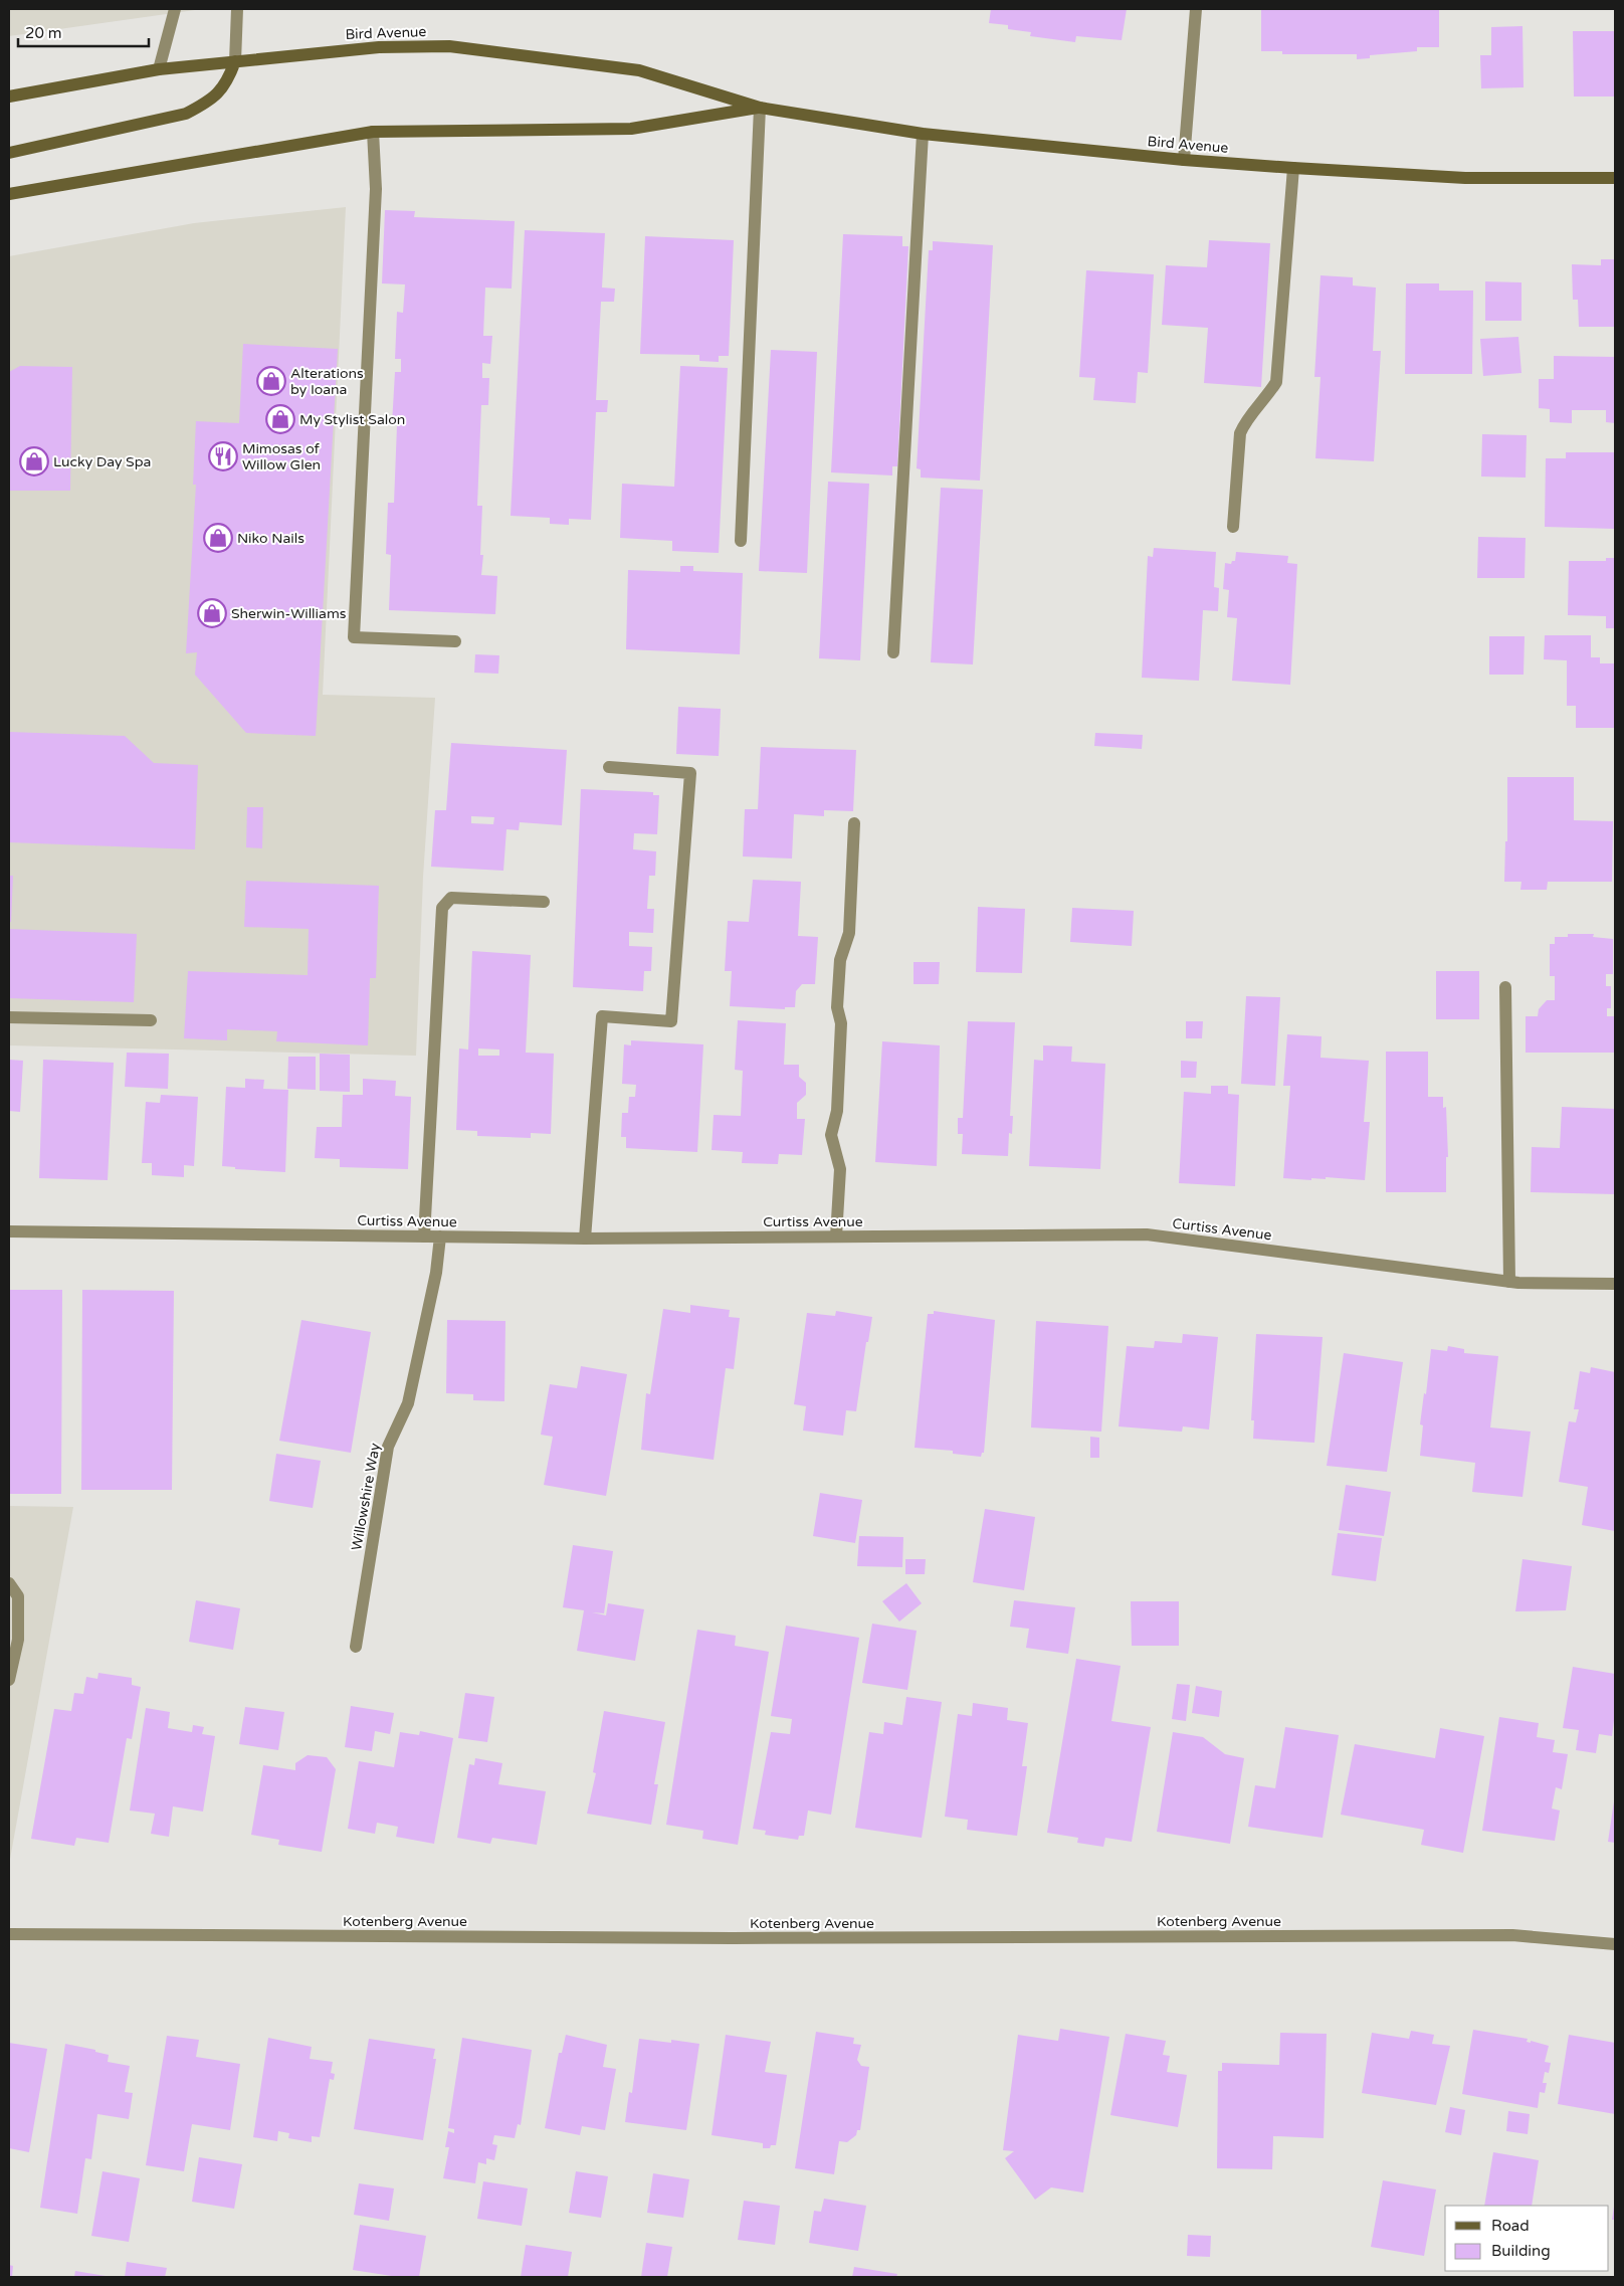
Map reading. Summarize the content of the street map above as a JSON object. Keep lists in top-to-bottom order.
{
  "streets": {
    "main road": ["Bird Avenue"],
    "street": ["Curtiss Avenue", "Willowshire Way", "Kotenberg Avenue"]
  },
  "crossings": [
    ["Curtiss Avenue", "Willowshire Way"]
  ],
  "places": {
    "shop": [
      "Alterations by Ioana",
      "My Stylist Salon",
      "Lucky Day Spa",
      "Niko Nails",
      "Sherwin-Williams"
    ],
    "restaurant": ["Mimosas of Willow Glen"]
  },
  "legend": ["Road", "Building"],
  "scale_bar": "20 m"
}
